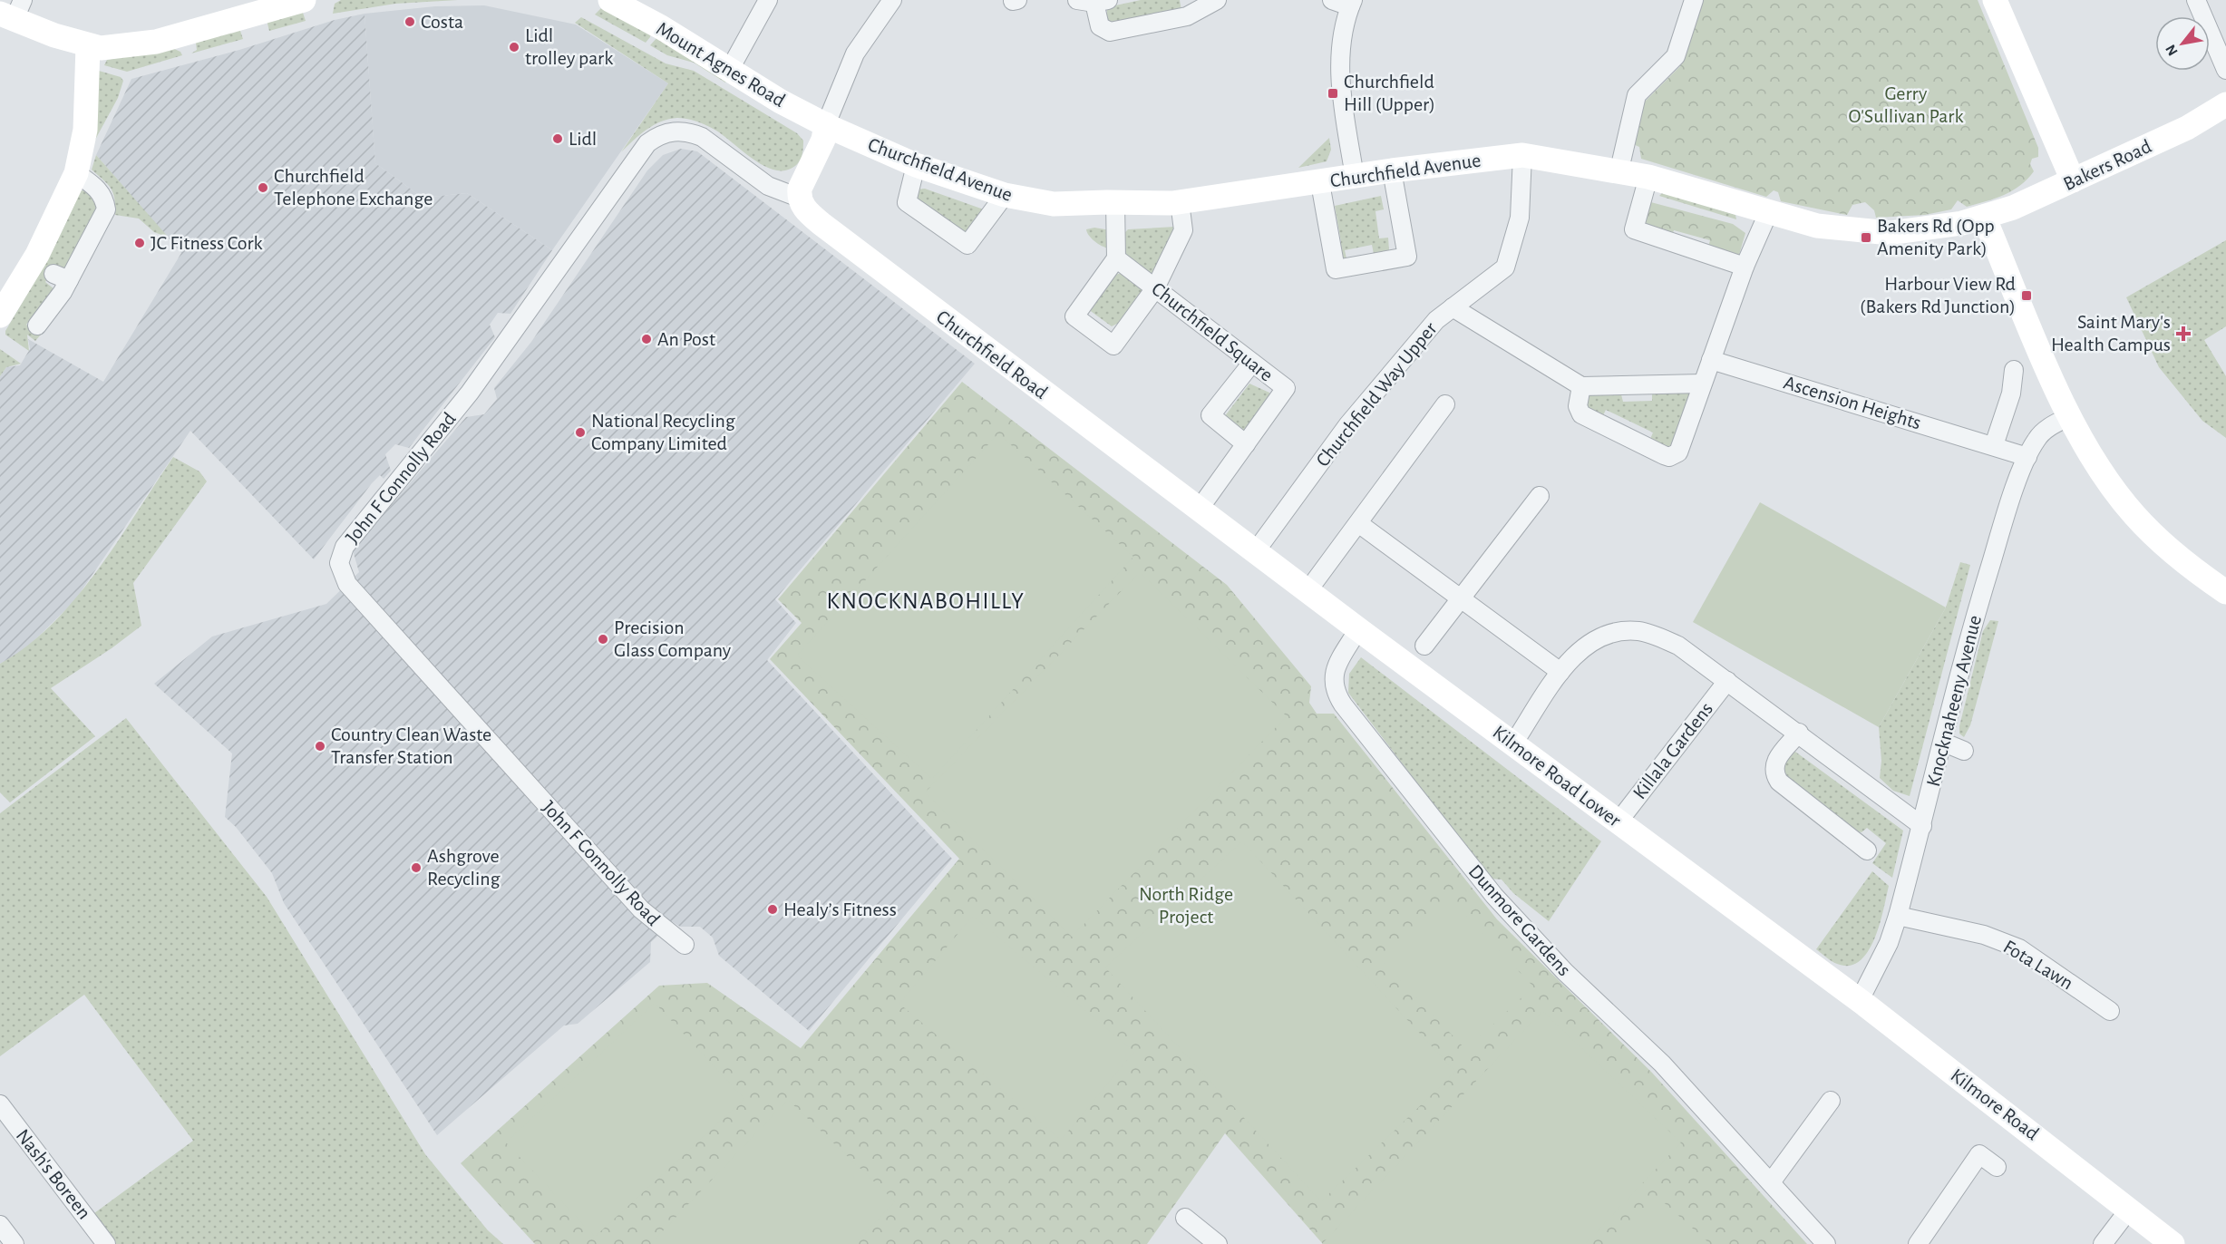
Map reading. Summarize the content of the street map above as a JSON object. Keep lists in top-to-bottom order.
{
  "streets": {
    "street": [
      "Mount Agnes Road",
      "Bakers Road",
      "Churchfield Avenue",
      "Churchfield Square",
      "Churchfield Road",
      "Churchfield Way Upper",
      "Ascension Heights",
      "John F Connolly Road",
      "Knocknaheeny Avenue",
      "Killala Gardens",
      "Kilmore Road Lower",
      "Dunmore Gardens",
      "Fota Lawn",
      "Kilmore Road",
      "Nash's Boreen"
    ]
  },
  "crossings": [
    ["Mount Agnes Road", "Churchfield Avenue"],
    ["Bakers Road", "Churchfield Avenue"],
    ["Churchfield Avenue", "Churchfield Way Upper"],
    ["Churchfield Square", "Churchfield Road"],
    ["Churchfield Road", "Churchfield Way Upper"],
    ["Churchfield Road", "John F Connolly Road"],
    ["Churchfield Road", "Kilmore Road Lower"],
    ["Churchfield Way Upper", "Kilmore Road Lower"],
    ["Ascension Heights", "Knocknaheeny Avenue"],
    ["Knocknaheeny Avenue", "Killala Gardens"],
    ["Knocknaheeny Avenue", "Kilmore Road Lower"],
    ["Knocknaheeny Avenue", "Fota Lawn"],
    ["Knocknaheeny Avenue", "Kilmore Road"],
    ["Killala Gardens", "Kilmore Road Lower"],
    ["Kilmore Road Lower", "Dunmore Gardens"],
    ["Kilmore Road Lower", "Kilmore Road"]
  ],
  "districts": ["KNOCKNABOHILLY"],
  "parks": ["Gerry O'Sullivan Park", "North Ridge Project"],
  "places": {
    "other": [
      "Costa",
      "Lidl trolley park",
      "Lidl",
      "Churchfield Telephone Exchange",
      "JC Fitness Cork",
      "An Post",
      "National Recycling Company Limited",
      "Precision Glass Company",
      "Country Clean Waste Transfer Station",
      "Ashgrove Recycling",
      "Healy’s Fitness"
    ],
    "transit": ["Churchfield Hill (Upper)", "Bakers Rd (Opp Amenity Park)", "Harbour View Rd (Bakers Rd Junction)"],
    "health": ["Saint Mary's Health Campus"]
  },
  "north": "bottom left"
}
